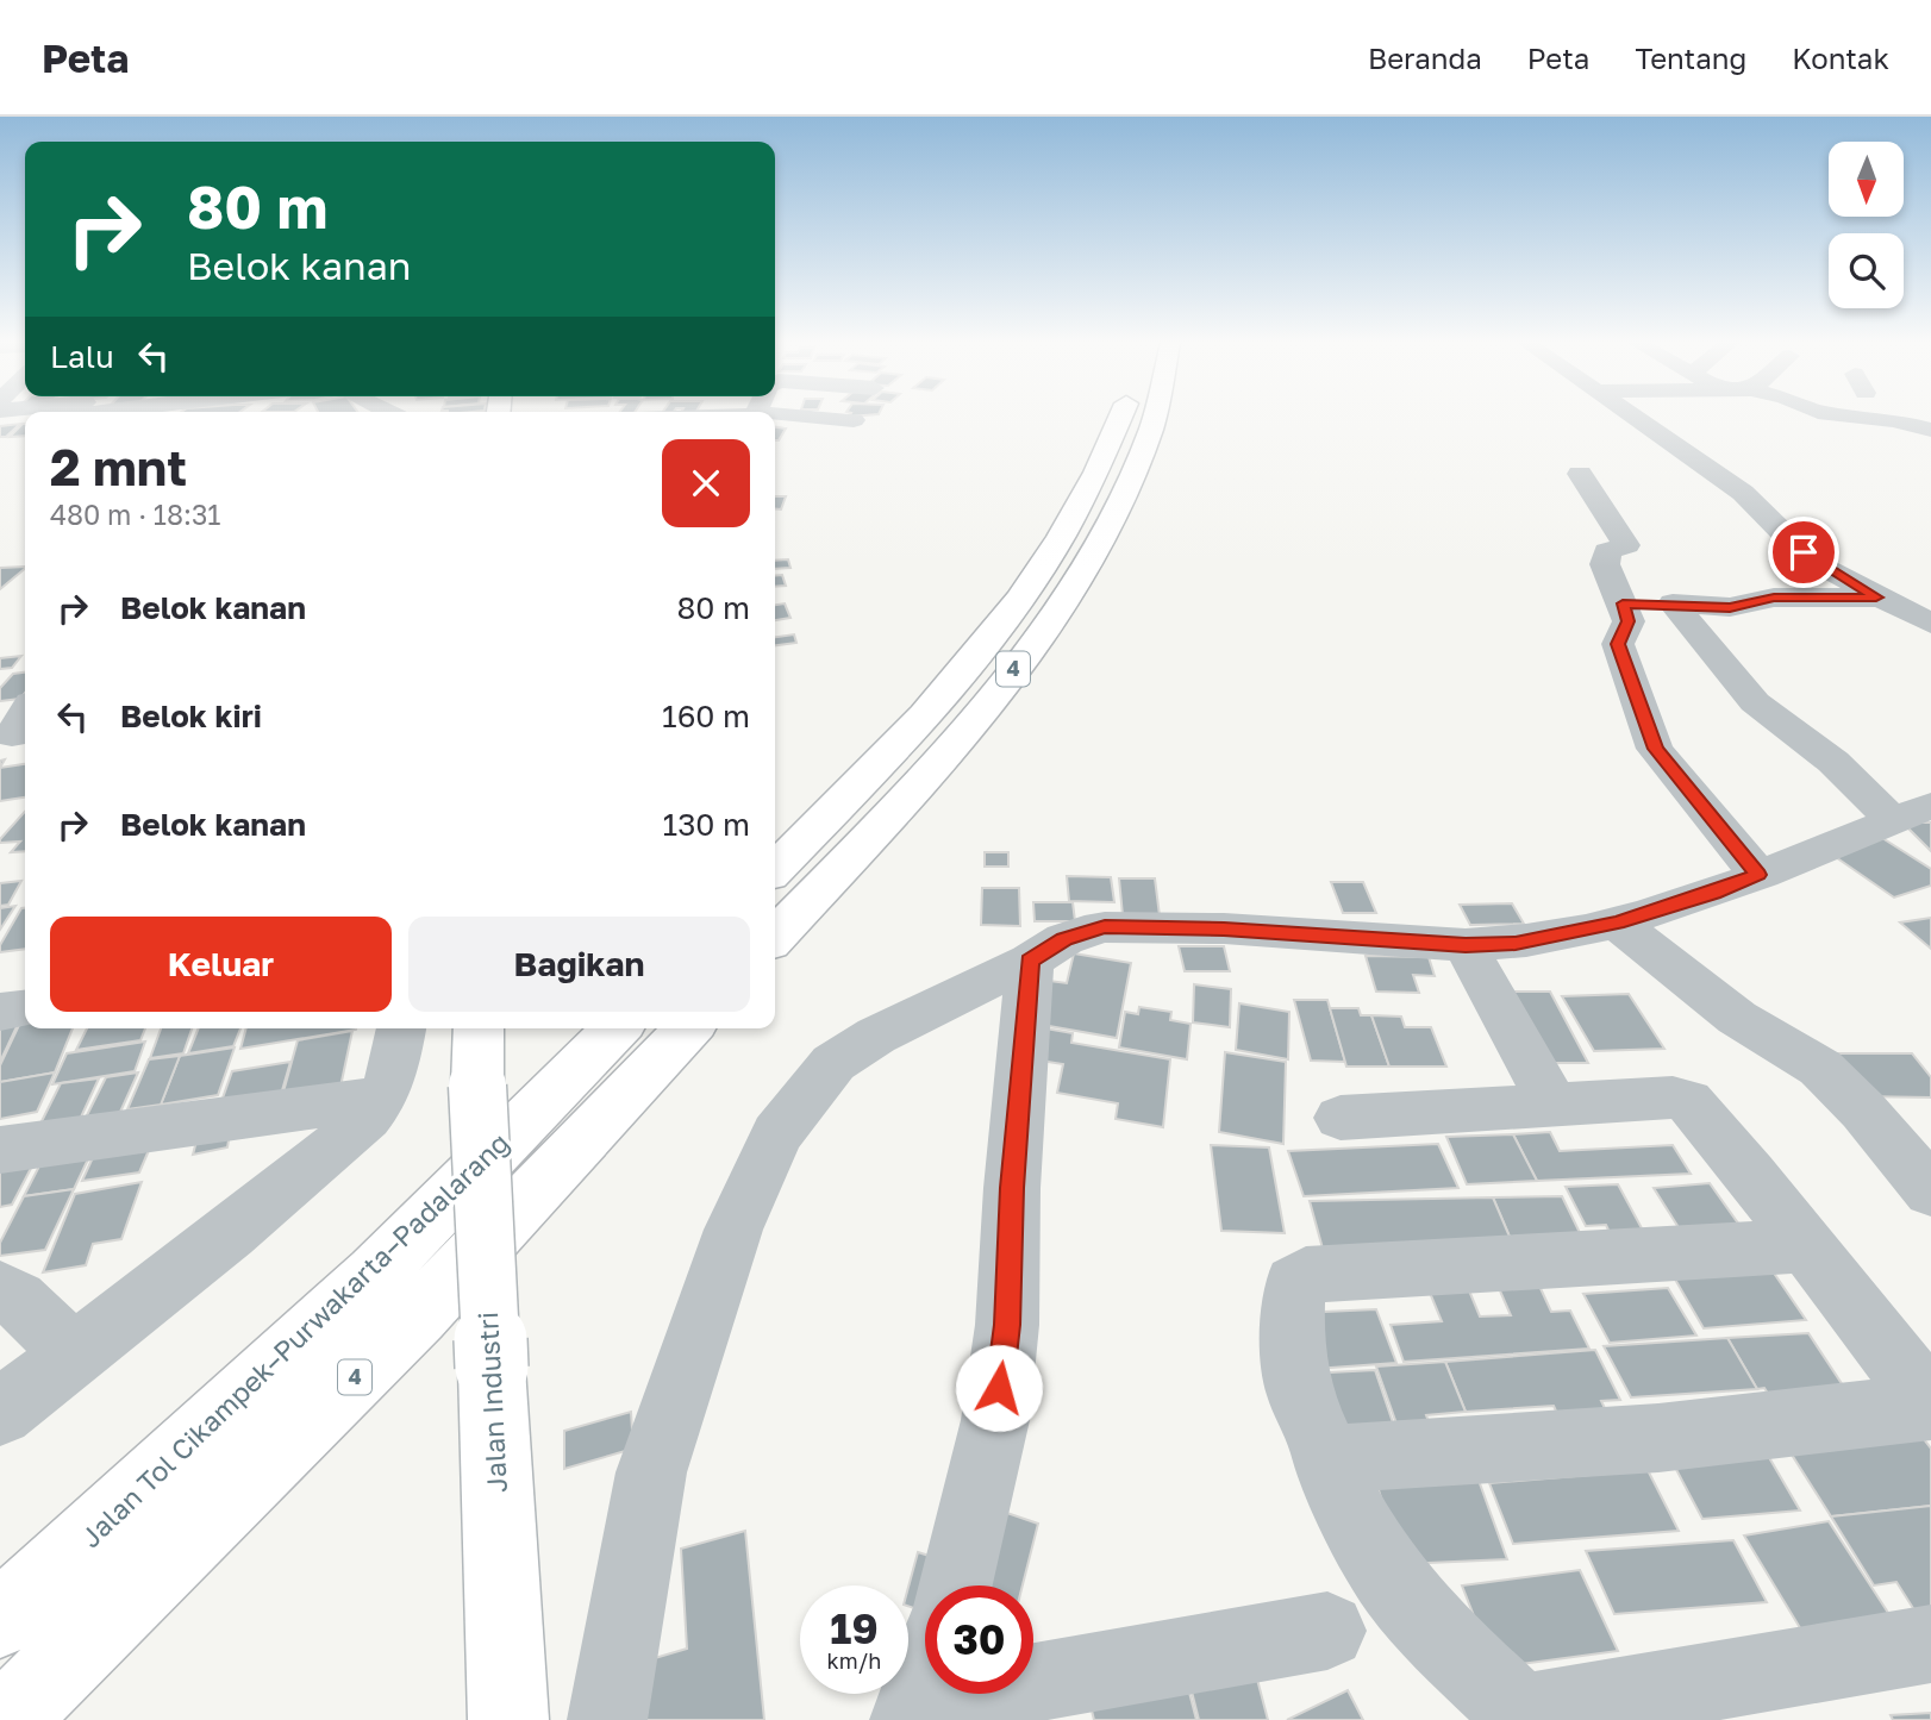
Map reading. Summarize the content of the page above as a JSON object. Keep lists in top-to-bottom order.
{
  "streets": {
    "main road": ["4", "Jalan Tol Cikampek–Purwakarta–Padalarang", "Jalan Industri"]
  },
  "north": "bottom",
  "page": {
    "header": "Peta",
    "nav": [
      "Beranda",
      "Peta",
      "Tentang",
      "Kontak"
    ],
    "turn": ["80 m", "Belok kanan"],
    "then": "Lalu",
    "heading": ["2 mnt", "480 m · 18:31"],
    "list": [
      {
        "name": "Belok kanan",
        "value": "80 m"
      },
      {
        "name": "Belok kiri",
        "value": "160 m"
      },
      {
        "name": "Belok kanan",
        "value": "130 m"
      }
    ],
    "buttons": ["Keluar", "Bagikan"],
    "speed": "19 km/h",
    "limit": "30"
  }
}
